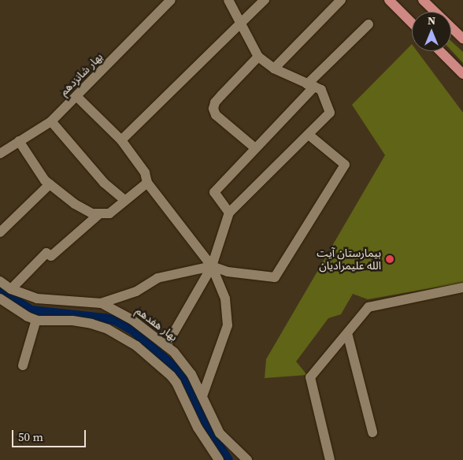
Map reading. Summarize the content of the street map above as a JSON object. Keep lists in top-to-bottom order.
{
  "streets": {
    "street": ["بهار شانزدهم", "بهار هفدهم"]
  },
  "places": ["بیمارستان آیت الله علیمرادیان"],
  "scale_bar": "50 m",
  "north": "top"
}
